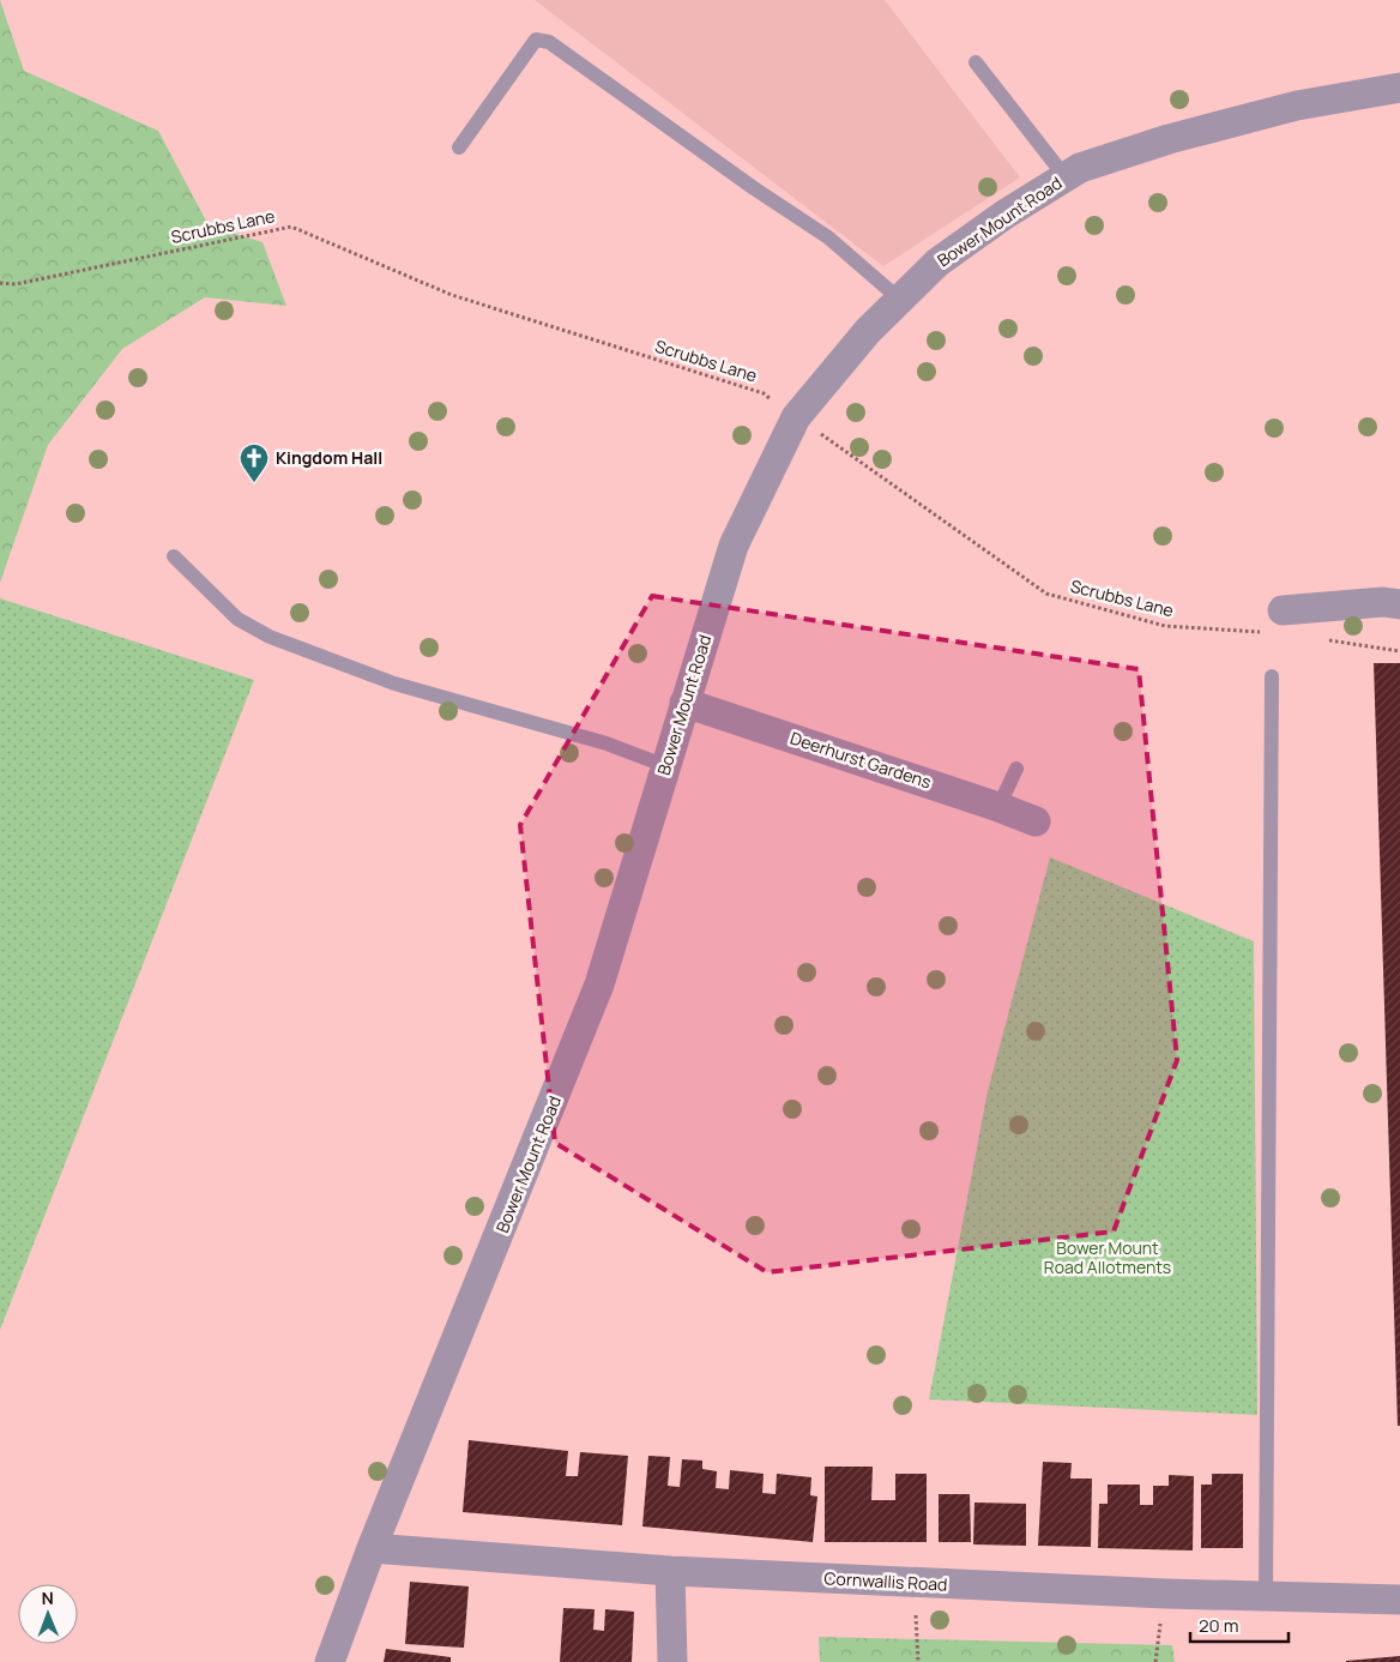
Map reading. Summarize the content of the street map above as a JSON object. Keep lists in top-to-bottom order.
{
  "streets": {
    "street": ["Bower Mount Road", "Deerhurst Gardens", "Cornwallis Road"],
    "path": ["Scrubbs Lane"]
  },
  "crossings": [
    ["Bower Mount Road", "Scrubbs Lane"],
    ["Bower Mount Road", "Deerhurst Gardens"],
    ["Bower Mount Road", "Cornwallis Road"]
  ],
  "parks": ["Bower Mount Road Allotments"],
  "places": {
    "church": ["Kingdom Hall"]
  },
  "scale_bar": "20 m",
  "north": "top"
}
